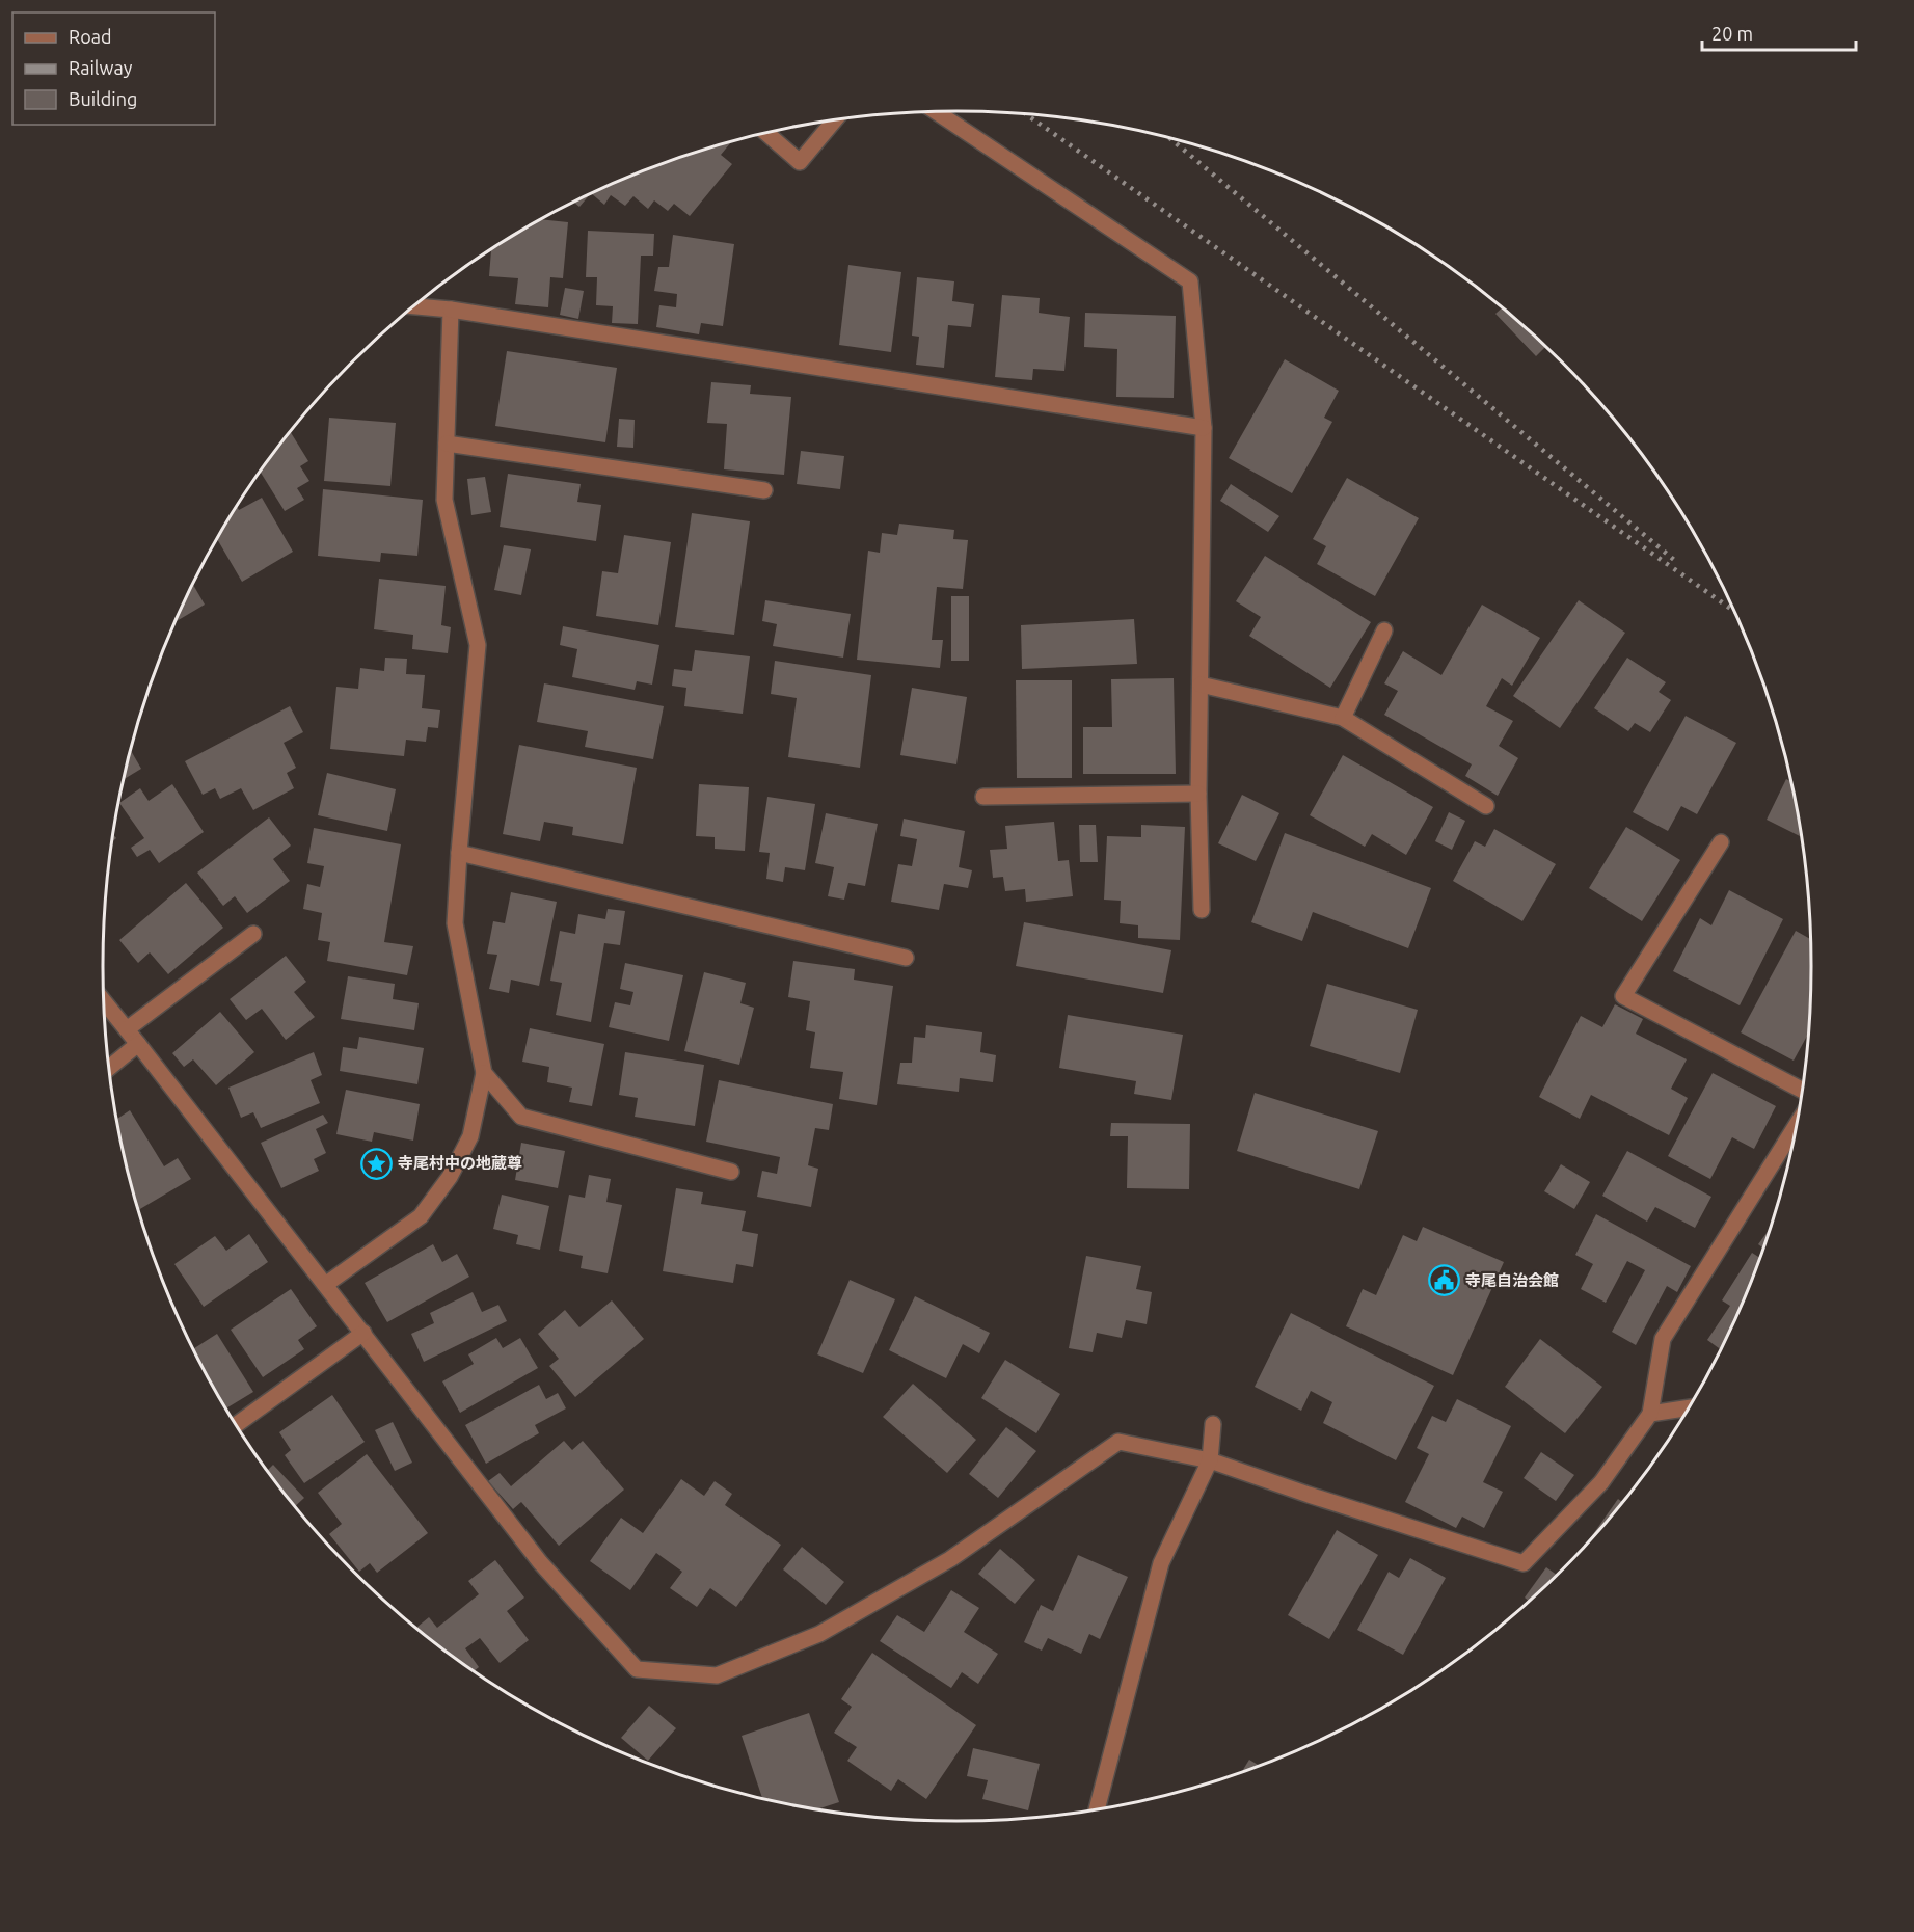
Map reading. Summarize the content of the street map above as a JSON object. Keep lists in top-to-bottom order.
{
  "places": {
    "place": ["寺尾村中の地蔵尊"],
    "public building": ["寺尾自治会館"]
  },
  "legend": ["Road", "Railway", "Building"],
  "scale_bar": "20 m"
}
